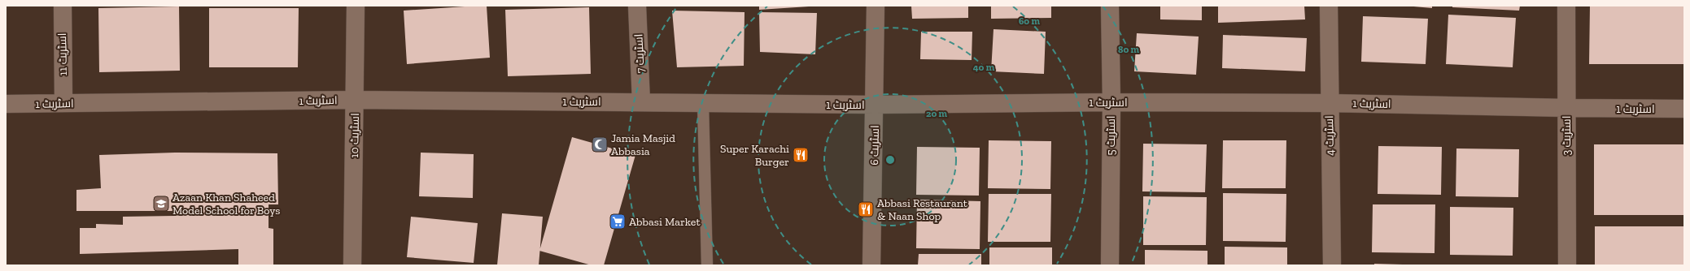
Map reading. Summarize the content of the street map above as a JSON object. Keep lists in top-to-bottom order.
{
  "streets": {
    "street": [
      "اسٹریٹ 7",
      "اسٹریٹ 11",
      "اسٹریٹ 1",
      "اسٹریٹ 10",
      "اسٹریٹ 5",
      "اسٹریٹ 4",
      "اسٹریٹ 3",
      "اسٹریٹ 6"
    ]
  },
  "crossings": [
    ["اسٹریٹ 7", "اسٹریٹ 1"],
    ["اسٹریٹ 11", "اسٹریٹ 1"],
    ["اسٹریٹ 1", "اسٹریٹ 10"],
    ["اسٹریٹ 1", "اسٹریٹ 5"],
    ["اسٹریٹ 1", "اسٹریٹ 4"],
    ["اسٹریٹ 1", "اسٹریٹ 3"],
    ["اسٹریٹ 1", "اسٹریٹ 6"]
  ],
  "places": {
    "mosque": ["Jamia Masjid Abbasia"],
    "restaurant": ["Super Karachi Burger", "Abbasi Restaurant & Naan Shop"],
    "school or university": ["Azaan Khan Shaheed Model School for Boys"],
    "supermarket": ["Abbasi Market"]
  },
  "rings": [
    "60 m",
    "80 m",
    "40 m",
    "20 m"
  ]
}
